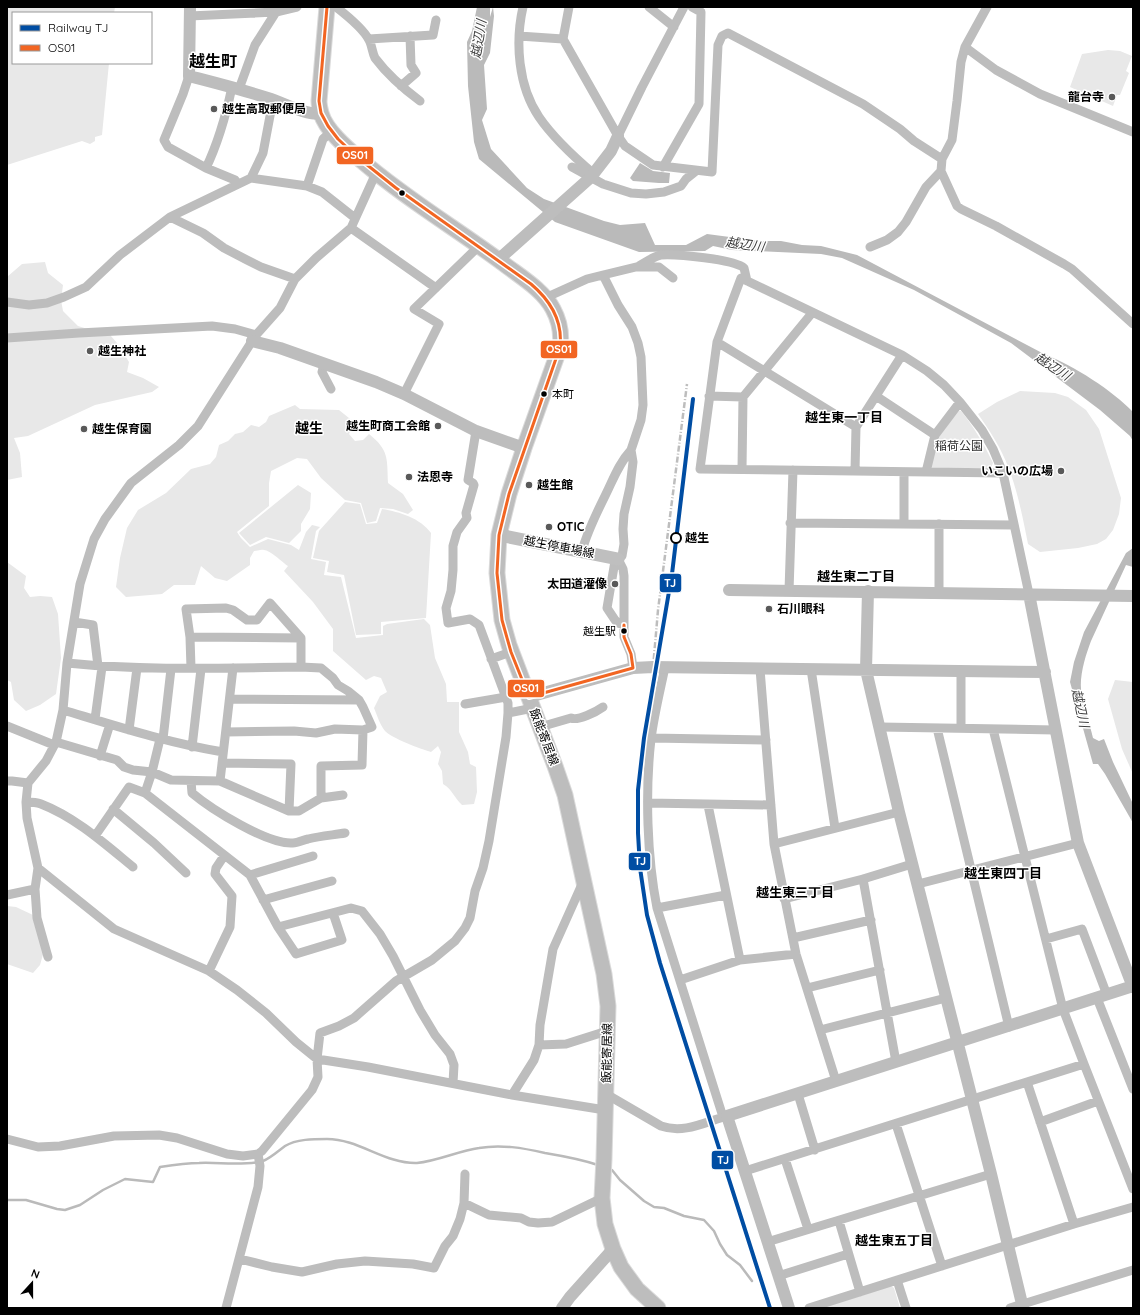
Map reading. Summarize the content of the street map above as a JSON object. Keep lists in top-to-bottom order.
{
  "streets": {
    "main road": ["越生停車場線", "飯能寄居線"]
  },
  "crossings": [
    ["越生停車場線", "飯能寄居線"]
  ],
  "districts": [
    "越生町",
    "越生東一丁目",
    "越生",
    "越生東二丁目",
    "越生東四丁目",
    "越生東三丁目",
    "越生東五丁目"
  ],
  "water": ["越辺川"],
  "parks": ["稲荷公園"],
  "places": [
    "龍台寺",
    "越生高取郵便局",
    "越生神社",
    "本町",
    "越生町商工会館",
    "越生保育園",
    "いこいの広場",
    "法恩寺",
    "越生館",
    "OTIC",
    "越生",
    "太田道灌像",
    "石川眼科",
    "越生駅"
  ],
  "lines": ["transit line OS01", "rail line TJ"],
  "legend": ["Railway TJ", "OS01"],
  "north": "top"
}
